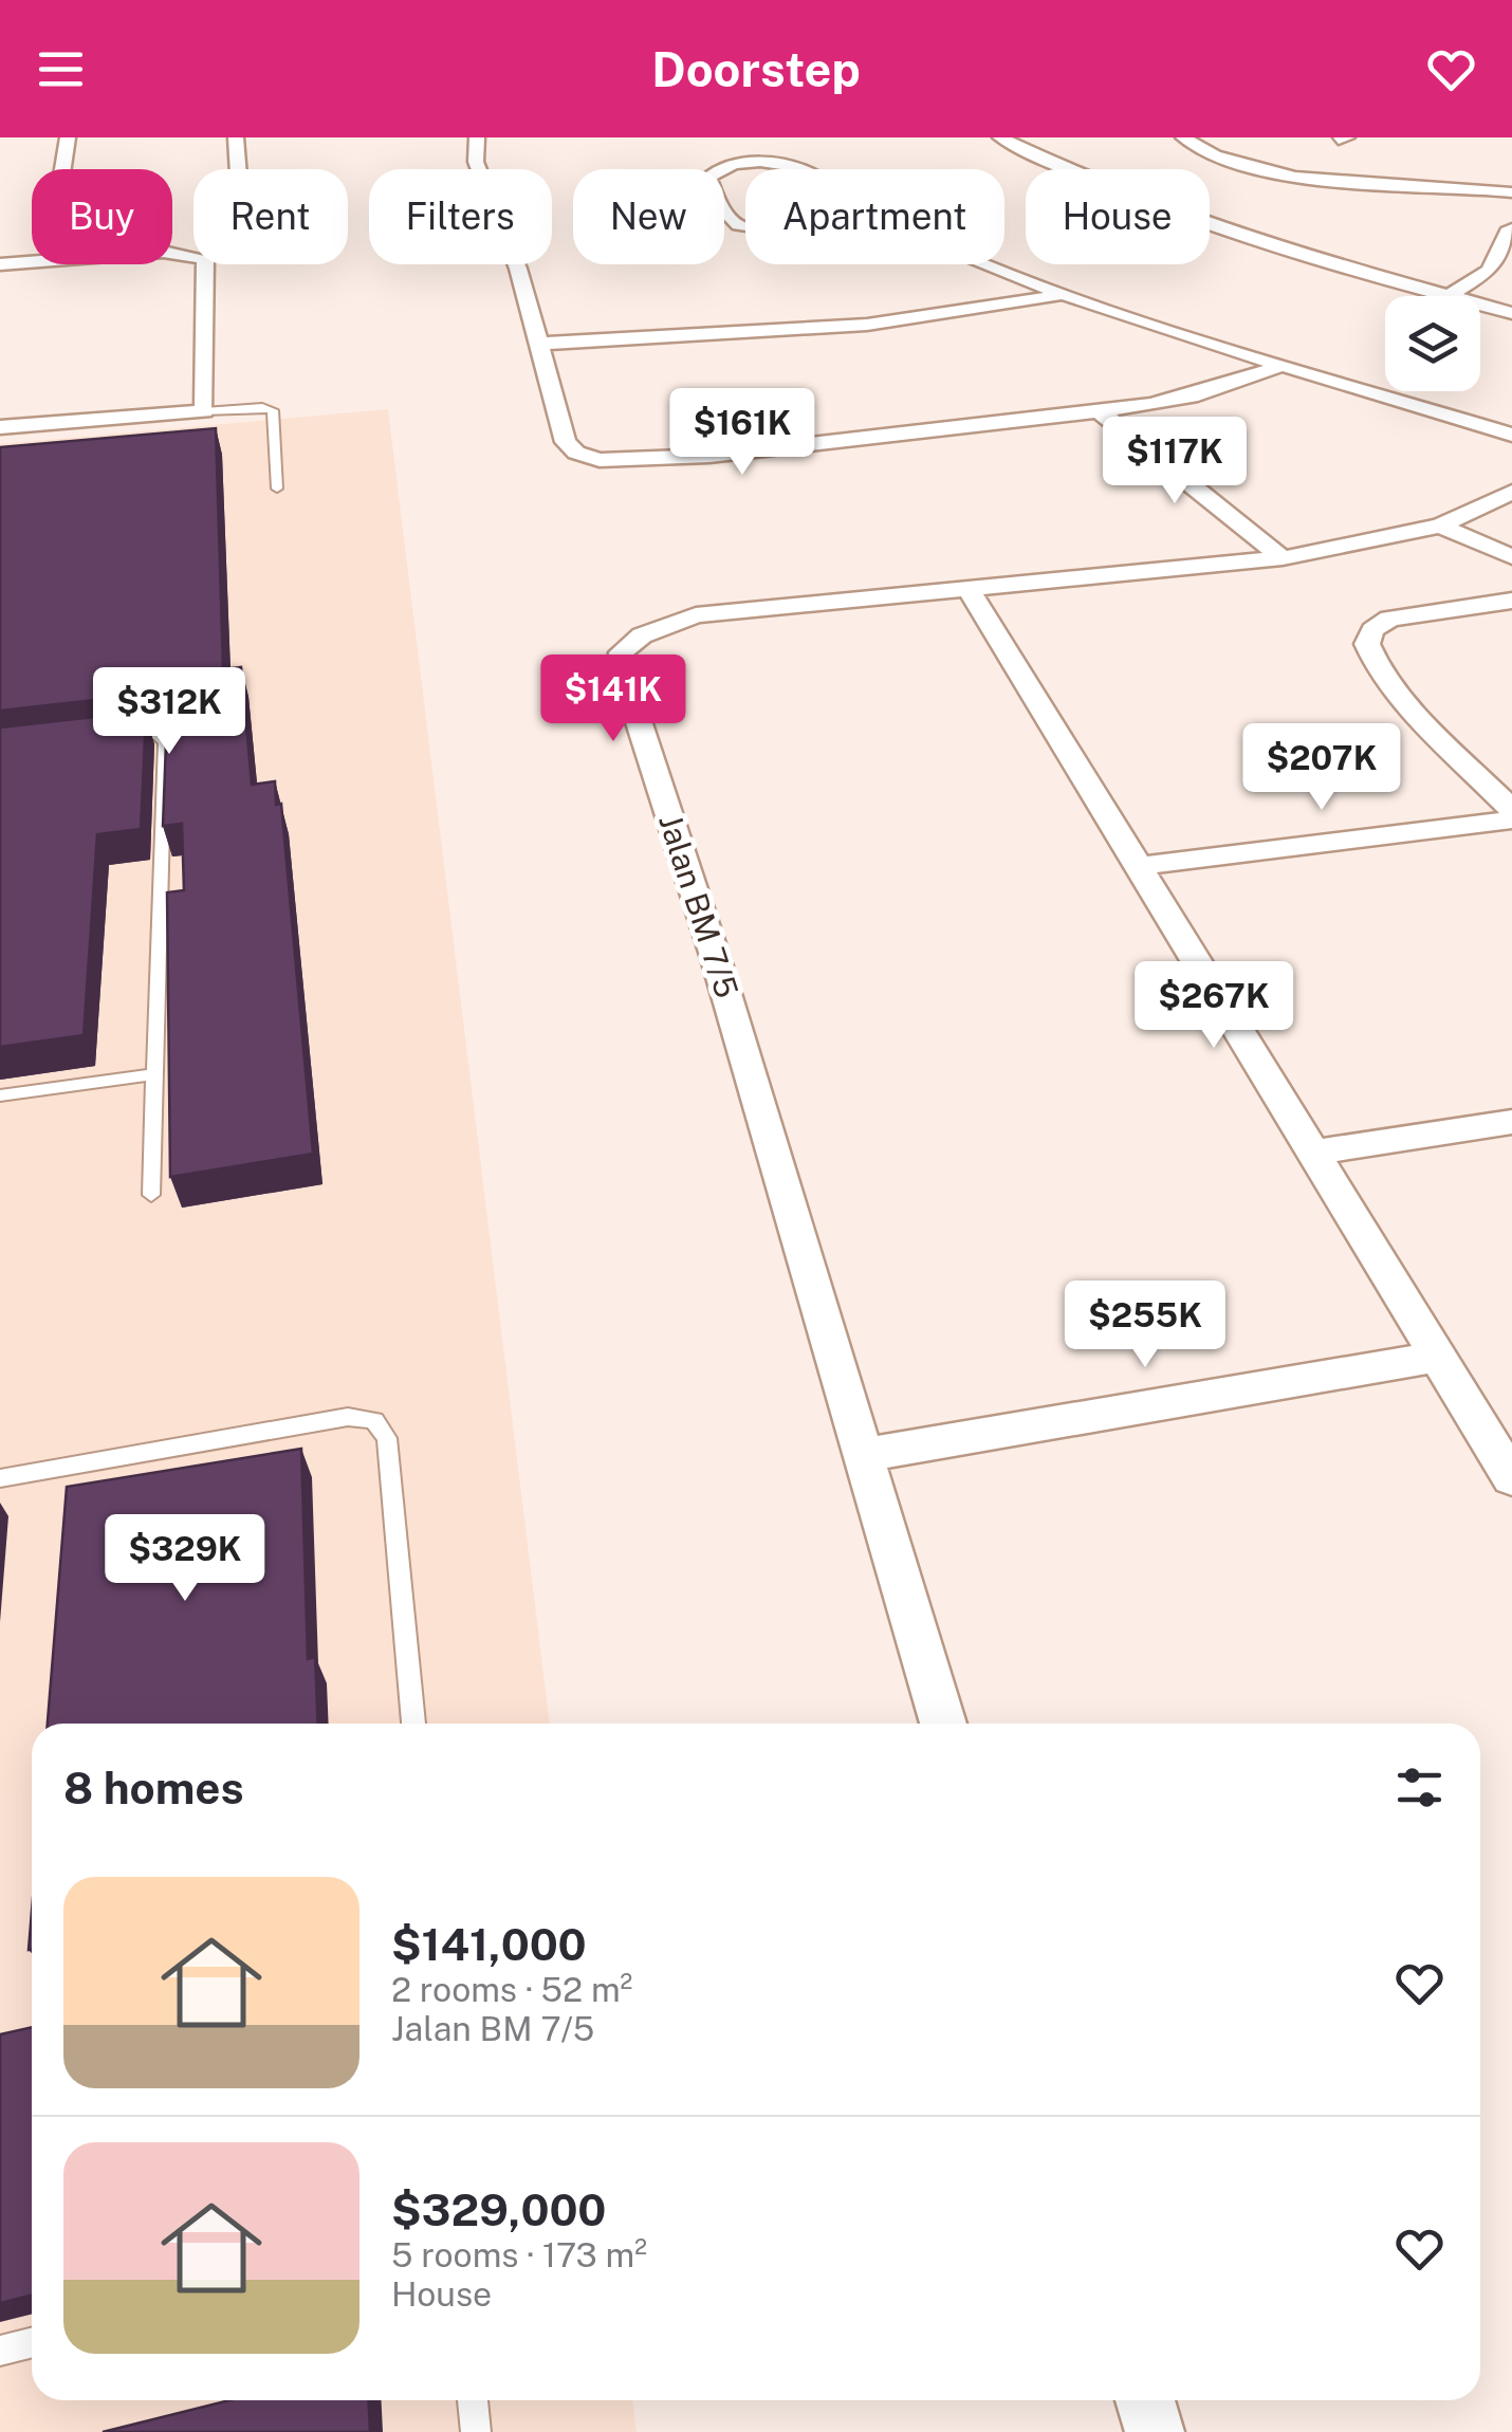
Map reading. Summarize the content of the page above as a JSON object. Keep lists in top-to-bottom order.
{
  "streets": {
    "street": ["Jalan BM 7/5"]
  },
  "page": {
    "header": "Doorstep",
    "chip": [
      "Buy",
      "Rent",
      "Filters",
      "New",
      "Apartment",
      "House"
    ],
    "price": [
      "$161K",
      "$117K",
      "$141K",
      "$312K",
      "$207K",
      "$267K",
      "$255K",
      "$329K"
    ],
    "heading": "8 homes",
    "list": [
      {
        "name": "$141,000",
        "note": "2 rooms · 52 m² · Jalan BM 7/5"
      },
      {
        "name": "$329,000",
        "note": "5 rooms · 173 m² · House"
      }
    ]
  }
}
